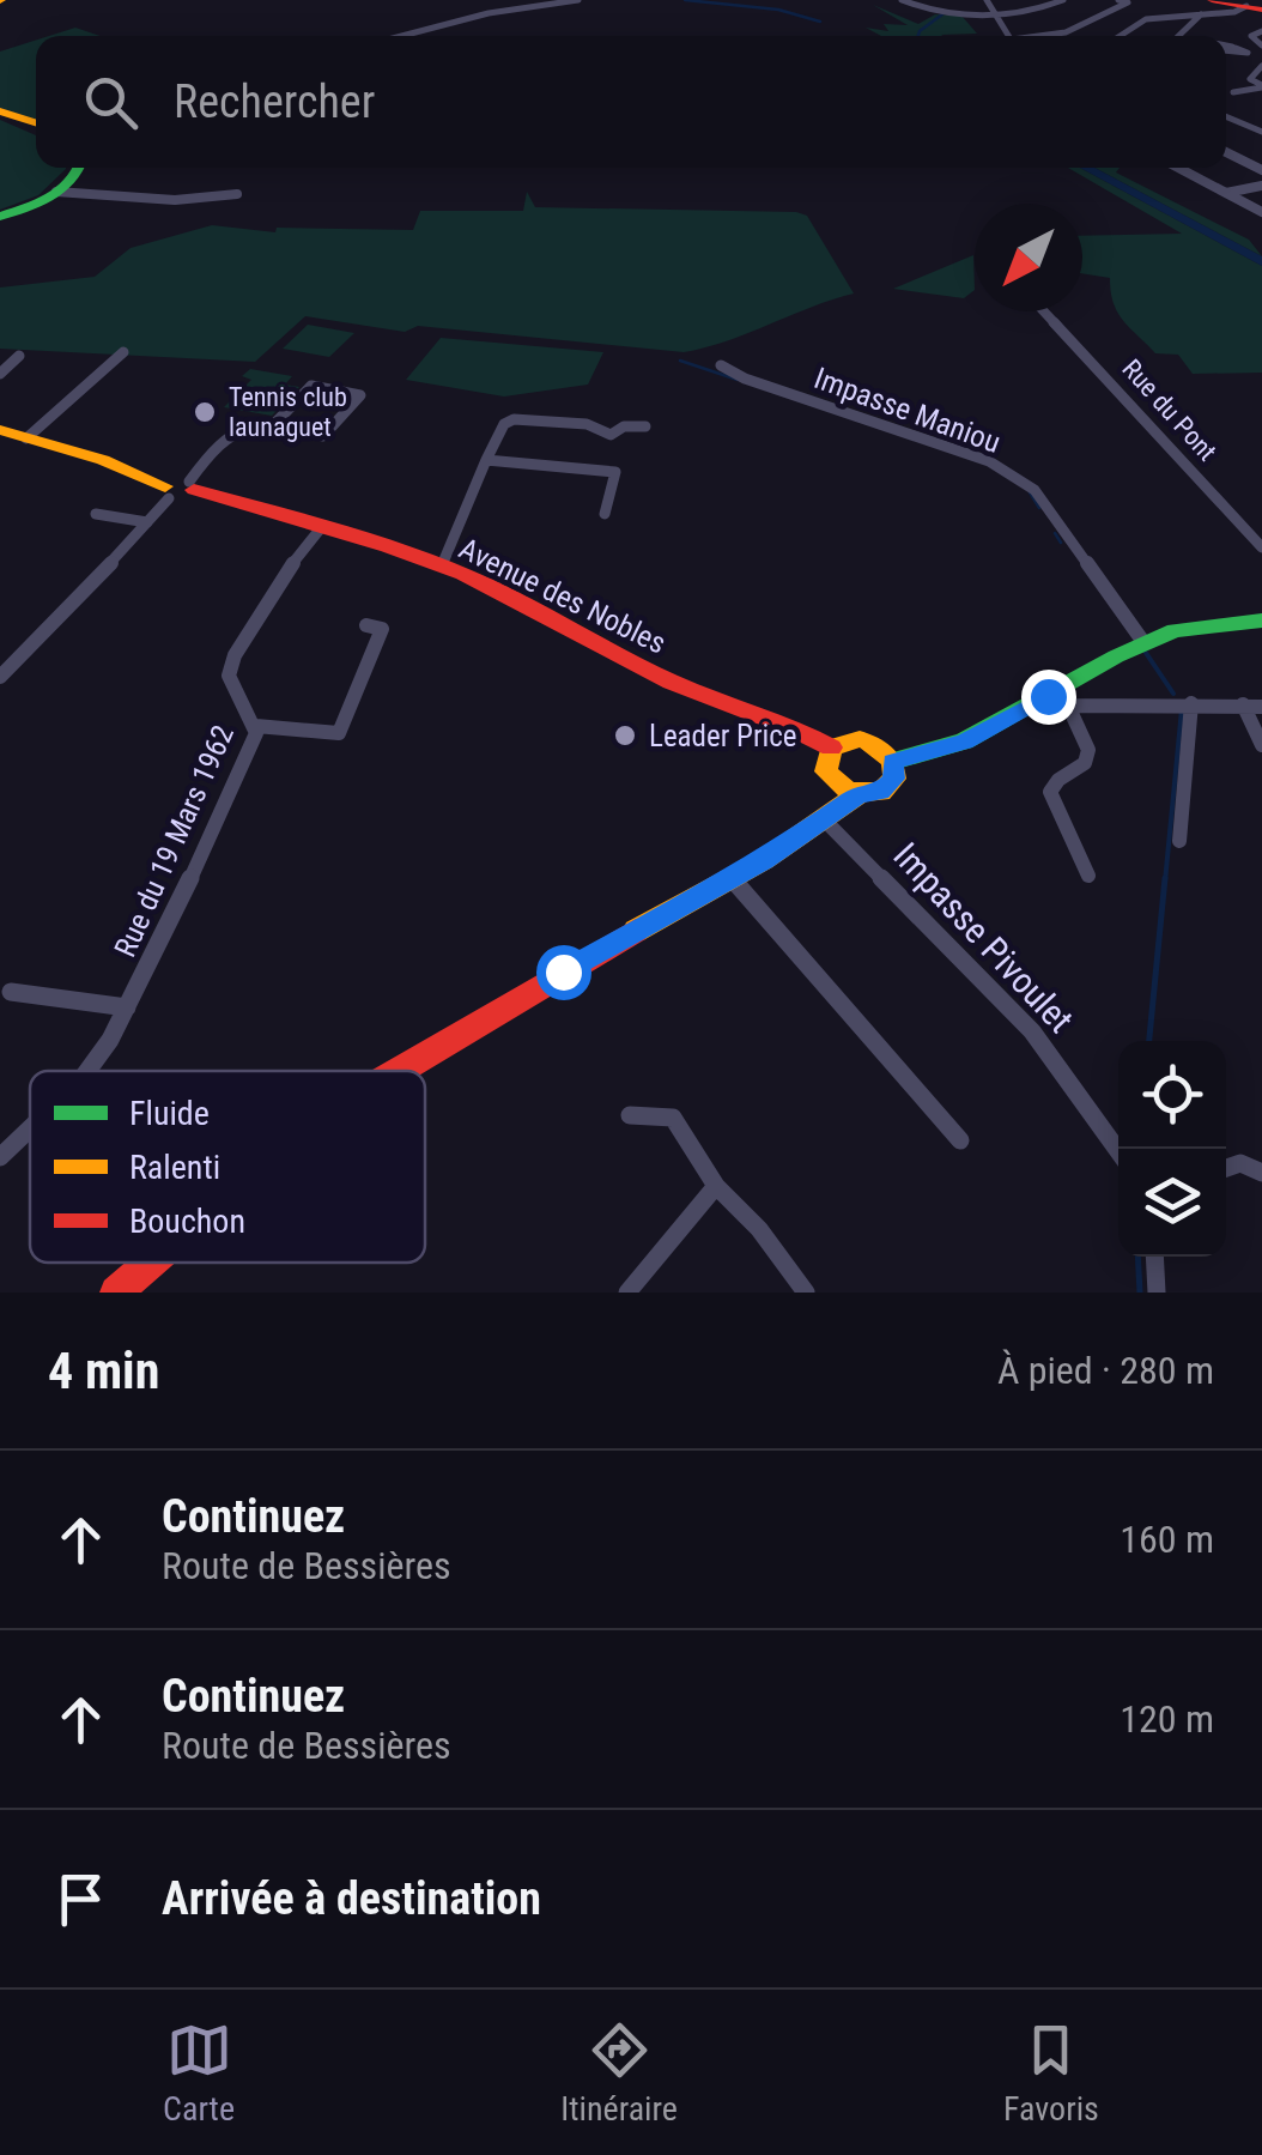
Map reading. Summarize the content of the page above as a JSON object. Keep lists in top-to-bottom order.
{
  "streets": {
    "street": [
      "Impasse Maniou",
      "Rue du Pont",
      "Avenue des Nobles",
      "Rue du 19 Mars 1962",
      "Impasse Pivoulet"
    ]
  },
  "crossings": [
    ["Avenue des Nobles", "Rue du 19 Mars 1962"]
  ],
  "places": ["Tennis club launaguet", "Leader Price"],
  "legend": ["Fluide", "Ralenti", "Bouchon"],
  "north": "bottom left",
  "page": {
    "search": "Rechercher",
    "heading": ["4 min", "À pied · 280 m"],
    "list": [
      ["Continuez", "Route de Bessières", "160 m"],
      ["Continuez", "Route de Bessières", "120 m"],
      "Arrivée à destination"
    ],
    "nav": ["Carte", "Itinéraire", "Favoris"]
  }
}
